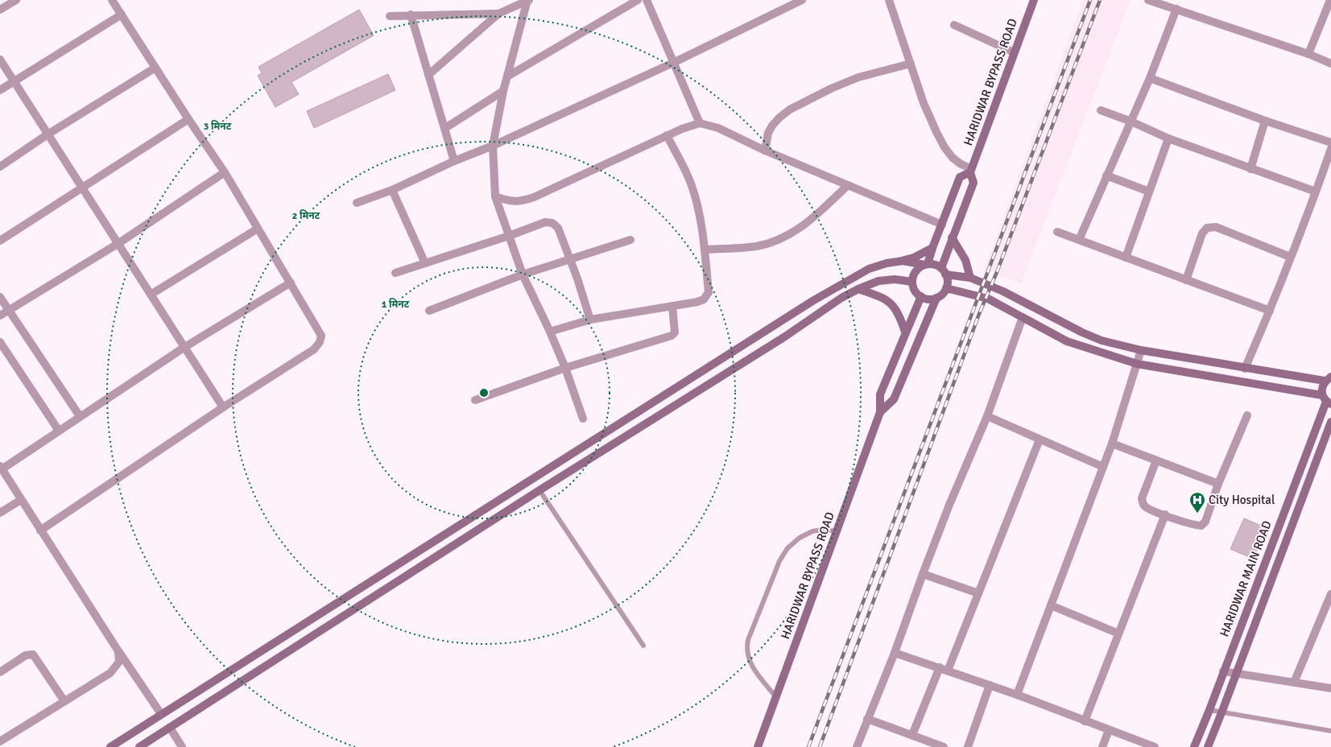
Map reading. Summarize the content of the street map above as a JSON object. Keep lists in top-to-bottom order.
{
  "streets": {
    "main road": ["HARIDWAR BYPASS ROAD", "HARIDWAR MAIN ROAD"]
  },
  "places": {
    "hospital": ["City Hospital"]
  },
  "rings": ["3 मिनट", "2 मिनट", "1 मिनट"]
}
